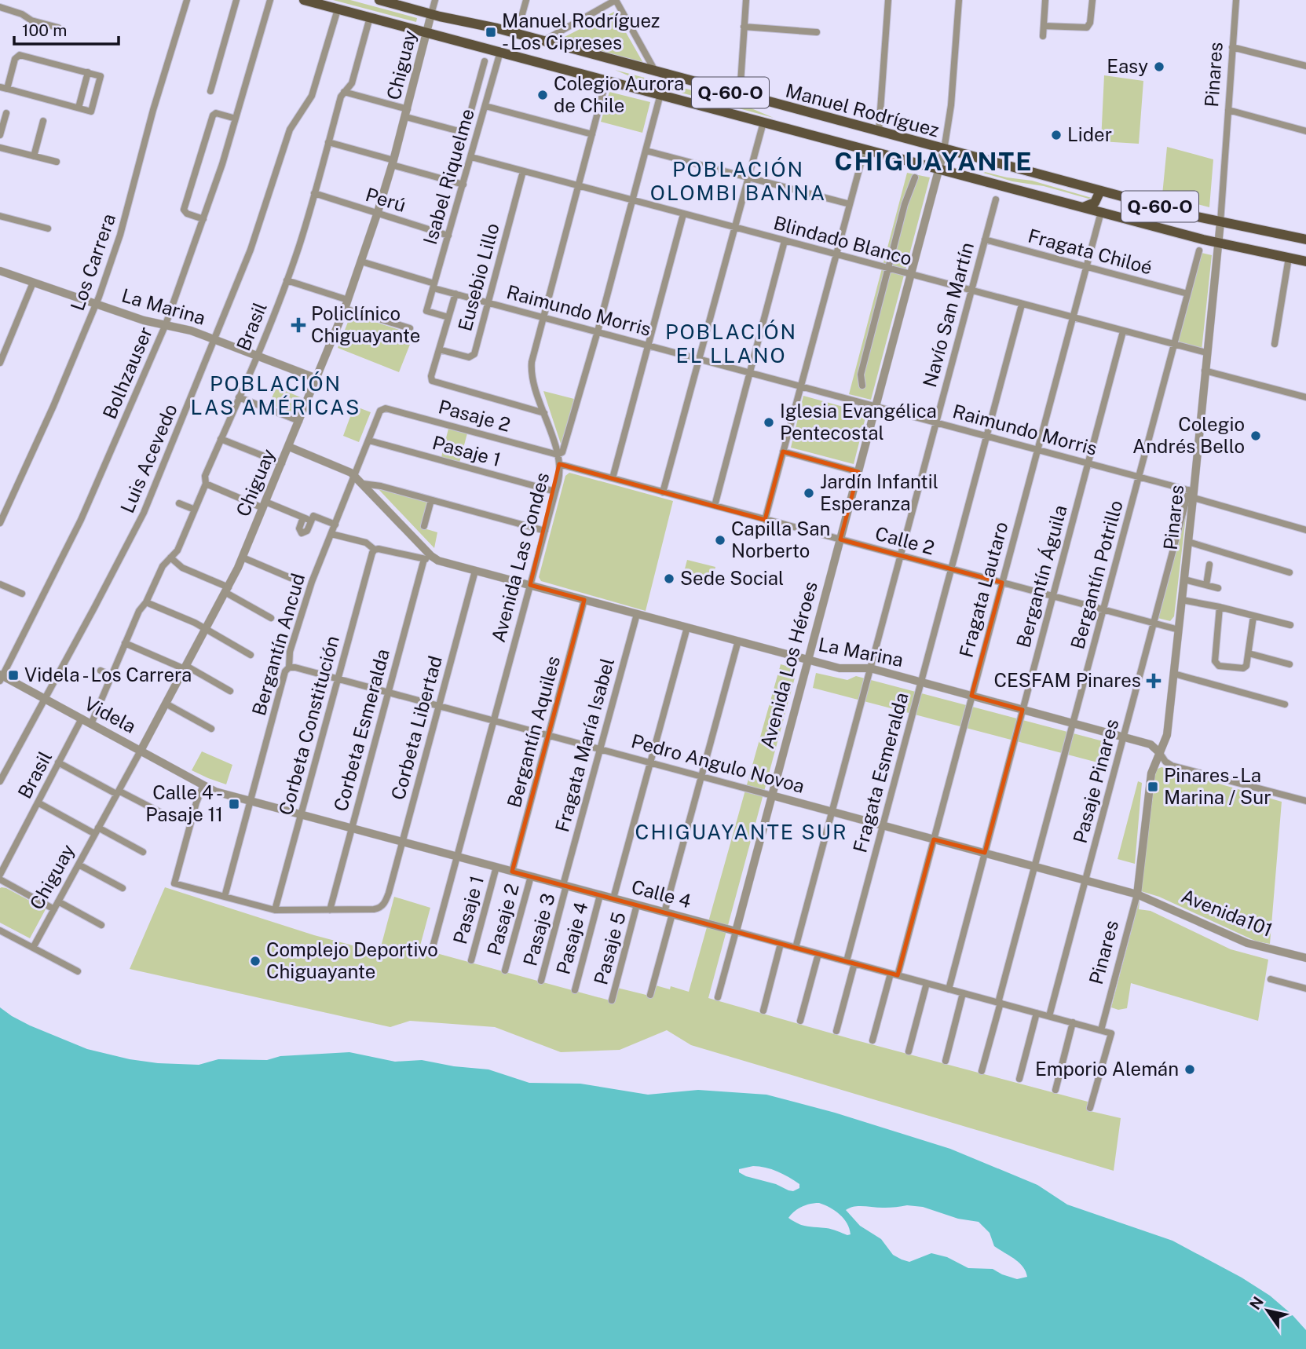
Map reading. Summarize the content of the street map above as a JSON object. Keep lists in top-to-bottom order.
{
  "streets": {
    "main road": ["Q-60-O", "Manuel Rodríguez"],
    "street": [
      "Chiguay",
      "Pinares",
      "Isabel Riquelme",
      "Perú",
      "Blindado Blanco",
      "Fragata Chiloé",
      "Los Carrera",
      "Eusebio Lillo",
      "La Marina",
      "Raimundo Morris",
      "Navío San Martín",
      "Brasil",
      "Bolhzauser",
      "Pasaje 2",
      "Pasaje 1",
      "Luis Acevedo",
      "Calle 2",
      "Avenida Las Condes",
      "Bergantín Potrillo",
      "Bergantín Águila",
      "Fragata Lautaro",
      "Bergantín Ancud",
      "Avenida Los Héroes",
      "Videla",
      "Corbeta Constitución",
      "Corbeta Libertad",
      "Corbeta Esmeralda",
      "Bergantín Aquiles",
      "Fragata María Isabel",
      "Pedro Angulo Novoa",
      "Fragata Esmeralda",
      "Pasaje Pinares",
      "Calle 4",
      "Avenida101",
      "Pasaje 3",
      "Pasaje 4",
      "Pasaje 5"
    ]
  },
  "crossings": [
    ["Chiguay", "Manuel Rodríguez"],
    ["Chiguay", "Perú"],
    ["Chiguay", "La Marina"],
    ["Chiguay", "Raimundo Morris"],
    ["Chiguay", "Videla"],
    ["Pinares", "Manuel Rodríguez"],
    ["Pinares", "Blindado Blanco"],
    ["Pinares", "La Marina"],
    ["Pinares", "Raimundo Morris"],
    ["Pinares", "Calle 2"],
    ["Pinares", "Pedro Angulo Novoa"],
    ["Pinares", "Pasaje Pinares"],
    ["Pinares", "Calle 4"],
    ["Pinares", "Avenida101"],
    ["Manuel Rodríguez", "Isabel Riquelme"],
    ["Manuel Rodríguez", "Brasil"],
    ["Manuel Rodríguez", "Luis Acevedo"],
    ["Manuel Rodríguez", "Avenida Las Condes"],
    ["Manuel Rodríguez", "Fragata Lautaro"],
    ["Manuel Rodríguez", "Avenida Los Héroes"],
    ["Isabel Riquelme", "Perú"],
    ["Isabel Riquelme", "Blindado Blanco"],
    ["Isabel Riquelme", "Raimundo Morris"],
    ["Isabel Riquelme", "Pasaje 2"],
    ["Perú", "Brasil"],
    ["Blindado Blanco", "Eusebio Lillo"],
    ["Blindado Blanco", "Navío San Martín"],
    ["Blindado Blanco", "Avenida Las Condes"],
    ["Blindado Blanco", "Bergantín Potrillo"],
    ["Blindado Blanco", "Bergantín Águila"],
    ["Blindado Blanco", "Fragata Lautaro"],
    ["Blindado Blanco", "Avenida Los Héroes"],
    ["Blindado Blanco", "Fragata Esmeralda"],
    ["Fragata Chiloé", "Navío San Martín"],
    ["Fragata Chiloé", "Bergantín Potrillo"],
    ["Fragata Chiloé", "Fragata Lautaro"],
    ["Los Carrera", "La Marina"],
    ["Eusebio Lillo", "Raimundo Morris"],
    ["Eusebio Lillo", "Pasaje 2"],
    ["La Marina", "Navío San Martín"],
    ["La Marina", "Brasil"],
    ["La Marina", "Bolhzauser"],
    ["La Marina", "Luis Acevedo"],
    ["La Marina", "Avenida Las Condes"],
    ["La Marina", "Bergantín Potrillo"],
    ["La Marina", "Bergantín Águila"],
    ["La Marina", "Fragata Lautaro"],
    ["La Marina", "Bergantín Ancud"],
    ["La Marina", "Avenida Los Héroes"],
    ["La Marina", "Corbeta Constitución"],
    ["La Marina", "Corbeta Libertad"],
    ["La Marina", "Corbeta Esmeralda"],
    ["La Marina", "Bergantín Aquiles"],
    ["La Marina", "Fragata María Isabel"],
    ["La Marina", "Fragata Esmeralda"],
    ["La Marina", "Pasaje Pinares"],
    ["Raimundo Morris", "Navío San Martín"],
    ["Raimundo Morris", "Pasaje 2"],
    ["Raimundo Morris", "Avenida Las Condes"],
    ["Raimundo Morris", "Bergantín Potrillo"],
    ["Raimundo Morris", "Bergantín Águila"],
    ["Raimundo Morris", "Fragata Lautaro"],
    ["Raimundo Morris", "Avenida Los Héroes"],
    ["Raimundo Morris", "Fragata Esmeralda"],
    ["Raimundo Morris", "Pasaje Pinares"],
    ["Navío San Martín", "Calle 2"],
    ["Navío San Martín", "Pedro Angulo Novoa"],
    ["Navío San Martín", "Calle 4"],
    ["Brasil", "Videla"],
    ["Bolhzauser", "Videla"],
    ["Pasaje 2", "Avenida Las Condes"],
    ["Pasaje 2", "Bergantín Ancud"],
    ["Pasaje 2", "Calle 4"],
    ["Pasaje 1", "Avenida Las Condes"],
    ["Pasaje 1", "Bergantín Ancud"],
    ["Pasaje 1", "Calle 4"],
    ["Luis Acevedo", "Videla"],
    ["Calle 2", "Avenida Las Condes"],
    ["Calle 2", "Bergantín Potrillo"],
    ["Calle 2", "Bergantín Águila"],
    ["Calle 2", "Fragata Lautaro"],
    ["Calle 2", "Avenida Los Héroes"],
    ["Calle 2", "Fragata Esmeralda"],
    ["Calle 2", "Pasaje Pinares"],
    ["Avenida Las Condes", "Pedro Angulo Novoa"],
    ["Avenida Las Condes", "Calle 4"],
    ["Bergantín Potrillo", "Pedro Angulo Novoa"],
    ["Bergantín Potrillo", "Calle 4"],
    ["Bergantín Águila", "Pedro Angulo Novoa"],
    ["Bergantín Águila", "Calle 4"],
    ["Fragata Lautaro", "Pedro Angulo Novoa"],
    ["Fragata Lautaro", "Calle 4"],
    ["Bergantín Ancud", "Pedro Angulo Novoa"],
    ["Bergantín Ancud", "Calle 4"],
    ["Avenida Los Héroes", "Pedro Angulo Novoa"],
    ["Avenida Los Héroes", "Calle 4"],
    ["Videla", "Calle 4"],
    ["Corbeta Constitución", "Pedro Angulo Novoa"],
    ["Corbeta Constitución", "Calle 4"],
    ["Corbeta Libertad", "Corbeta Esmeralda"],
    ["Corbeta Libertad", "Pedro Angulo Novoa"],
    ["Corbeta Libertad", "Calle 4"],
    ["Corbeta Esmeralda", "Pedro Angulo Novoa"],
    ["Corbeta Esmeralda", "Calle 4"],
    ["Bergantín Aquiles", "Pedro Angulo Novoa"],
    ["Bergantín Aquiles", "Calle 4"],
    ["Fragata María Isabel", "Pedro Angulo Novoa"],
    ["Fragata María Isabel", "Calle 4"],
    ["Fragata María Isabel", "Pasaje 3"],
    ["Pedro Angulo Novoa", "Fragata Esmeralda"],
    ["Pedro Angulo Novoa", "Pasaje Pinares"],
    ["Pedro Angulo Novoa", "Avenida101"],
    ["Fragata Esmeralda", "Calle 4"],
    ["Pasaje Pinares", "Calle 4"],
    ["Calle 4", "Pasaje 3"],
    ["Calle 4", "Pasaje 4"],
    ["Calle 4", "Pasaje 5"]
  ],
  "districts": [
    "CHIGUAYANTE",
    "POBLACIÓN OLOMBI BANNA",
    "POBLACIÓN EL LLANO",
    "POBLACIÓN LAS AMÉRICAS",
    "CHIGUAYANTE SUR"
  ],
  "places": {
    "transit": [
      "Manuel Rodríguez - Los Cipreses",
      "Videla - Los Carrera",
      "Pinares - La Marina / Sur",
      "Calle 4 - Pasaje 11"
    ],
    "other": [
      "Easy",
      "Colegio Aurora de Chile",
      "Lider",
      "Iglesia Evangélica Pentecostal",
      "Colegio Andrés Bello",
      "Jardín Infantil Esperanza",
      "Capilla San Norberto",
      "Sede Social",
      "Complejo Deportivo Chiguayante",
      "Emporio Alemán"
    ],
    "health": ["Policlínico Chiguayante", "CESFAM Pinares"]
  },
  "scale_bar": "100 m",
  "north": "top left"
}
